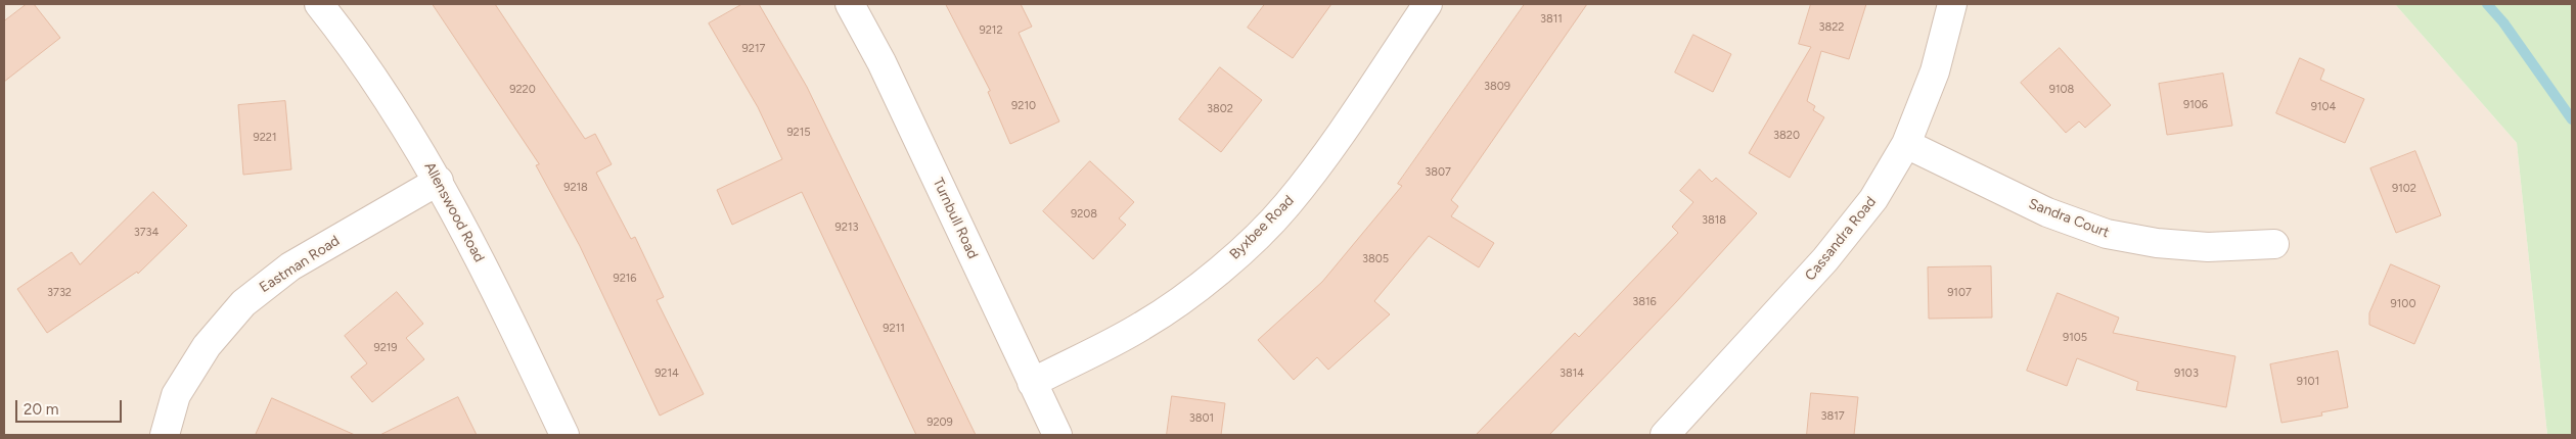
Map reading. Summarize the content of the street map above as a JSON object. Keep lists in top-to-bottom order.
{
  "streets": {
    "street": [
      "Allenswood Road",
      "Turnbull Road",
      "Sandra Court",
      "Byxbee Road",
      "Cassandra Road",
      "Eastman Road"
    ]
  },
  "crossings": [
    ["Allenswood Road", "Eastman Road"],
    ["Turnbull Road", "Byxbee Road"],
    ["Sandra Court", "Cassandra Road"]
  ],
  "house_numbers": [
    "3811",
    "3822",
    "9212",
    "9217",
    "3809",
    "9220",
    "9108",
    "9106",
    "9210",
    "9104",
    "3802",
    "9215",
    "3820",
    "9221",
    "3807",
    "9218",
    "9102",
    "9208",
    "3818",
    "9213",
    "3734",
    "3805",
    "9216",
    "3732",
    "9107",
    "3816",
    "9100",
    "9211",
    "9105",
    "9219",
    "9214",
    "3814",
    "9103",
    "9101",
    "3817",
    "3801",
    "9209"
  ],
  "scale_bar": "20 m"
}
